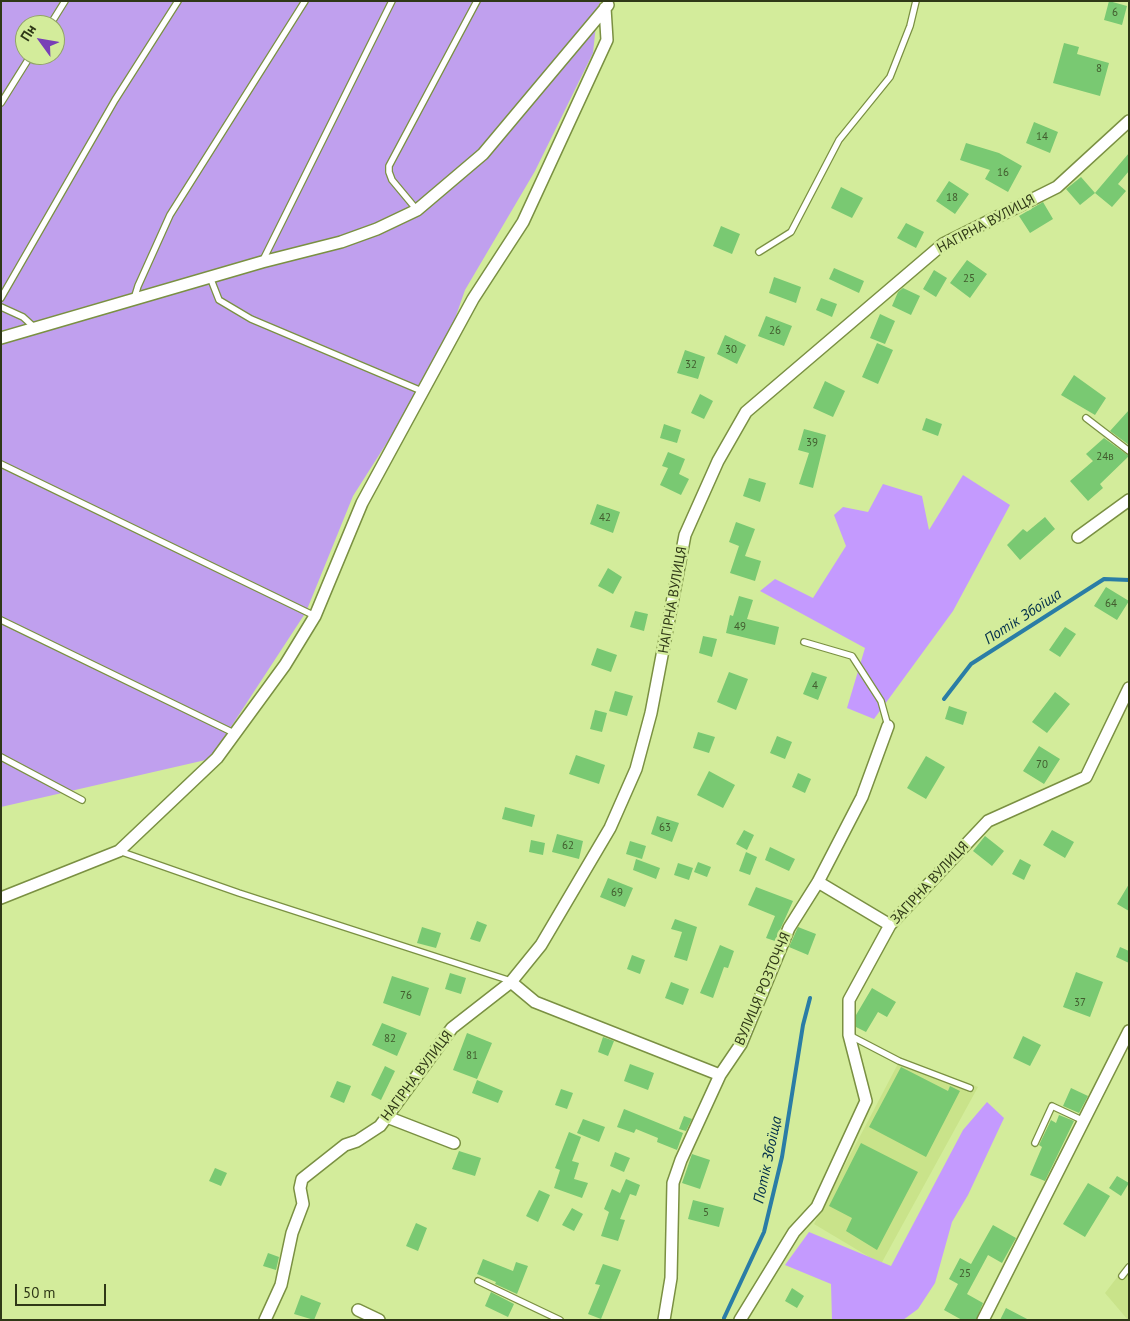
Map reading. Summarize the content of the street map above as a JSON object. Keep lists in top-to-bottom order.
{
  "streets": {
    "street": ["НАГІРНА ВУЛИЦЯ", "ЗАГІРНА ВУЛИЦЯ", "ВУЛИЦЯ РОЗТОЧЧЯ"]
  },
  "water": ["Потік Збоїща"],
  "house_numbers": [
    "6",
    "8",
    "14",
    "16",
    "18",
    "25",
    "26",
    "30",
    "32",
    "39",
    "24в",
    "42",
    "64",
    "49",
    "4",
    "70",
    "63",
    "62",
    "69",
    "76",
    "37",
    "82",
    "81",
    "5",
    "25"
  ],
  "scale_bar": "50 m",
  "north": "top left"
}
